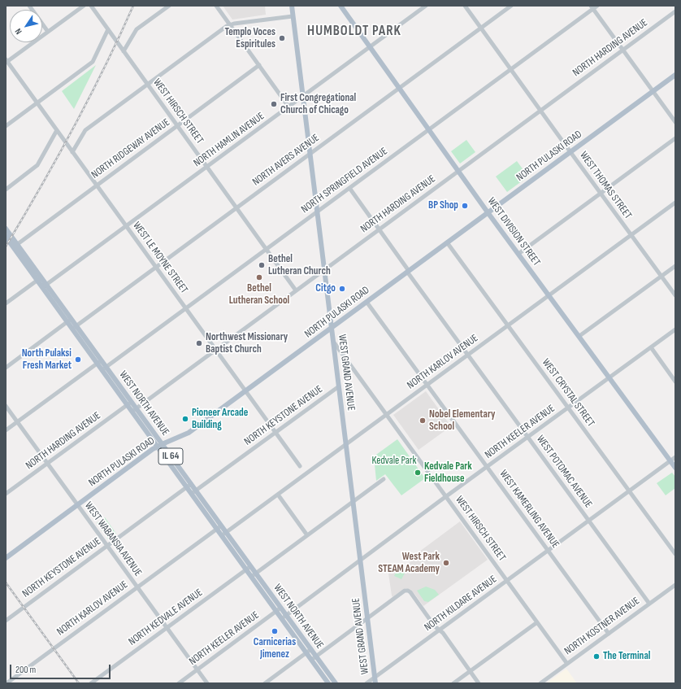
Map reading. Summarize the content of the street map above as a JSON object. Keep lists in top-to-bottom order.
{
  "streets": {
    "main road": [
      "NORTH PULASKI ROAD",
      "WEST DIVISION STREET",
      "WEST GRAND AVENUE",
      "WEST NORTH AVENUE",
      "IL 64"
    ],
    "street": [
      "NORTH HARDING AVENUE",
      "WEST HIRSCH STREET",
      "NORTH HAMLIN AVENUE",
      "NORTH RIDGEWAY AVENUE",
      "NORTH AVERS AVENUE",
      "NORTH SPRINGFIELD AVENUE",
      "WEST THOMAS STREET",
      "WEST LE MOYNE STREET",
      "NORTH KARLOV AVENUE",
      "WEST CRYSTAL STREET",
      "NORTH KEYSTONE AVENUE",
      "NORTH KEELER AVENUE",
      "WEST POTOMAC AVENUE",
      "WEST KAMERLING AVENUE",
      "WEST WABANSIA AVENUE",
      "NORTH KILDARE AVENUE",
      "NORTH KEDVALE AVENUE",
      "NORTH KOSTNER AVENUE"
    ]
  },
  "crossings": [
    ["NORTH HARDING AVENUE", "WEST HIRSCH STREET"],
    ["NORTH HARDING AVENUE", "WEST THOMAS STREET"],
    ["NORTH HARDING AVENUE", "WEST DIVISION STREET"],
    ["NORTH HARDING AVENUE", "WEST LE MOYNE STREET"],
    ["NORTH HARDING AVENUE", "WEST GRAND AVENUE"],
    ["NORTH HARDING AVENUE", "WEST NORTH AVENUE"],
    ["NORTH HARDING AVENUE", "WEST POTOMAC AVENUE"],
    ["NORTH HARDING AVENUE", "WEST WABANSIA AVENUE"],
    ["WEST HIRSCH STREET", "NORTH HAMLIN AVENUE"],
    ["WEST HIRSCH STREET", "NORTH RIDGEWAY AVENUE"],
    ["WEST HIRSCH STREET", "NORTH AVERS AVENUE"],
    ["WEST HIRSCH STREET", "NORTH SPRINGFIELD AVENUE"],
    ["WEST HIRSCH STREET", "NORTH KARLOV AVENUE"],
    ["WEST HIRSCH STREET", "WEST GRAND AVENUE"],
    ["WEST HIRSCH STREET", "NORTH KEELER AVENUE"],
    ["WEST HIRSCH STREET", "NORTH KILDARE AVENUE"],
    ["WEST HIRSCH STREET", "NORTH KOSTNER AVENUE"],
    ["NORTH HAMLIN AVENUE", "WEST DIVISION STREET"],
    ["NORTH HAMLIN AVENUE", "WEST LE MOYNE STREET"],
    ["NORTH HAMLIN AVENUE", "WEST GRAND AVENUE"],
    ["NORTH HAMLIN AVENUE", "WEST NORTH AVENUE"],
    ["NORTH RIDGEWAY AVENUE", "WEST LE MOYNE STREET"],
    ["NORTH RIDGEWAY AVENUE", "WEST NORTH AVENUE"],
    ["NORTH PULASKI ROAD", "WEST THOMAS STREET"],
    ["NORTH PULASKI ROAD", "WEST DIVISION STREET"],
    ["NORTH PULASKI ROAD", "WEST LE MOYNE STREET"],
    ["NORTH PULASKI ROAD", "WEST GRAND AVENUE"],
    ["NORTH PULASKI ROAD", "WEST CRYSTAL STREET"],
    ["NORTH PULASKI ROAD", "WEST NORTH AVENUE"],
    ["NORTH PULASKI ROAD", "WEST POTOMAC AVENUE"],
    ["NORTH PULASKI ROAD", "WEST KAMERLING AVENUE"],
    ["NORTH PULASKI ROAD", "WEST WABANSIA AVENUE"],
    ["NORTH AVERS AVENUE", "WEST THOMAS STREET"],
    ["NORTH AVERS AVENUE", "WEST DIVISION STREET"],
    ["NORTH AVERS AVENUE", "WEST LE MOYNE STREET"],
    ["NORTH AVERS AVENUE", "WEST GRAND AVENUE"],
    ["NORTH AVERS AVENUE", "WEST NORTH AVENUE"],
    ["NORTH SPRINGFIELD AVENUE", "WEST THOMAS STREET"],
    ["NORTH SPRINGFIELD AVENUE", "WEST DIVISION STREET"],
    ["NORTH SPRINGFIELD AVENUE", "WEST LE MOYNE STREET"],
    ["NORTH SPRINGFIELD AVENUE", "WEST GRAND AVENUE"],
    ["NORTH SPRINGFIELD AVENUE", "WEST NORTH AVENUE"],
    ["NORTH SPRINGFIELD AVENUE", "WEST POTOMAC AVENUE"],
    ["WEST THOMAS STREET", "NORTH KARLOV AVENUE"],
    ["WEST DIVISION STREET", "NORTH KARLOV AVENUE"],
    ["WEST DIVISION STREET", "NORTH KEELER AVENUE"],
    ["WEST DIVISION STREET", "NORTH KILDARE AVENUE"],
    ["WEST LE MOYNE STREET", "NORTH KEYSTONE AVENUE"],
    ["NORTH KARLOV AVENUE", "WEST GRAND AVENUE"],
    ["NORTH KARLOV AVENUE", "WEST CRYSTAL STREET"],
    ["NORTH KARLOV AVENUE", "WEST NORTH AVENUE"],
    ["NORTH KARLOV AVENUE", "WEST POTOMAC AVENUE"],
    ["NORTH KARLOV AVENUE", "WEST KAMERLING AVENUE"],
    ["NORTH KARLOV AVENUE", "WEST WABANSIA AVENUE"],
    ["WEST GRAND AVENUE", "NORTH KEYSTONE AVENUE"],
    ["WEST GRAND AVENUE", "NORTH KEELER AVENUE"],
    ["WEST GRAND AVENUE", "NORTH KILDARE AVENUE"],
    ["WEST CRYSTAL STREET", "NORTH KEELER AVENUE"],
    ["WEST CRYSTAL STREET", "NORTH KILDARE AVENUE"],
    ["WEST NORTH AVENUE", "NORTH KEYSTONE AVENUE"],
    ["WEST NORTH AVENUE", "NORTH KEELER AVENUE"],
    ["WEST NORTH AVENUE", "NORTH KEDVALE AVENUE"],
    ["NORTH KEYSTONE AVENUE", "WEST WABANSIA AVENUE"],
    ["NORTH KEELER AVENUE", "WEST POTOMAC AVENUE"],
    ["NORTH KEELER AVENUE", "WEST KAMERLING AVENUE"],
    ["NORTH KEELER AVENUE", "WEST WABANSIA AVENUE"],
    ["WEST POTOMAC AVENUE", "NORTH KILDARE AVENUE"],
    ["WEST POTOMAC AVENUE", "NORTH KOSTNER AVENUE"],
    ["WEST KAMERLING AVENUE", "NORTH KILDARE AVENUE"],
    ["WEST KAMERLING AVENUE", "NORTH KOSTNER AVENUE"],
    ["WEST WABANSIA AVENUE", "NORTH KEDVALE AVENUE"]
  ],
  "districts": ["HUMBOLDT PARK"],
  "parks": ["Kedvale Park"],
  "places": [
    "Templo Voces Espiritules",
    "First Congregational Church of Chicago",
    "BP Shop",
    "Bethel Lutheran Church",
    "Bethel Lutheran School",
    "Citgo",
    "Northwest Missionary Baptist Church",
    "North Pulaksi Fresh Market",
    "Pioneer Arcade Building",
    "Nobel Elementary School",
    "Kedvale Park Fieldhouse",
    "West Park STEAM Academy",
    "Carnicerias Jimenez",
    "The Terminal"
  ],
  "scale_bar": "200 m",
  "north": "bottom left"
}
